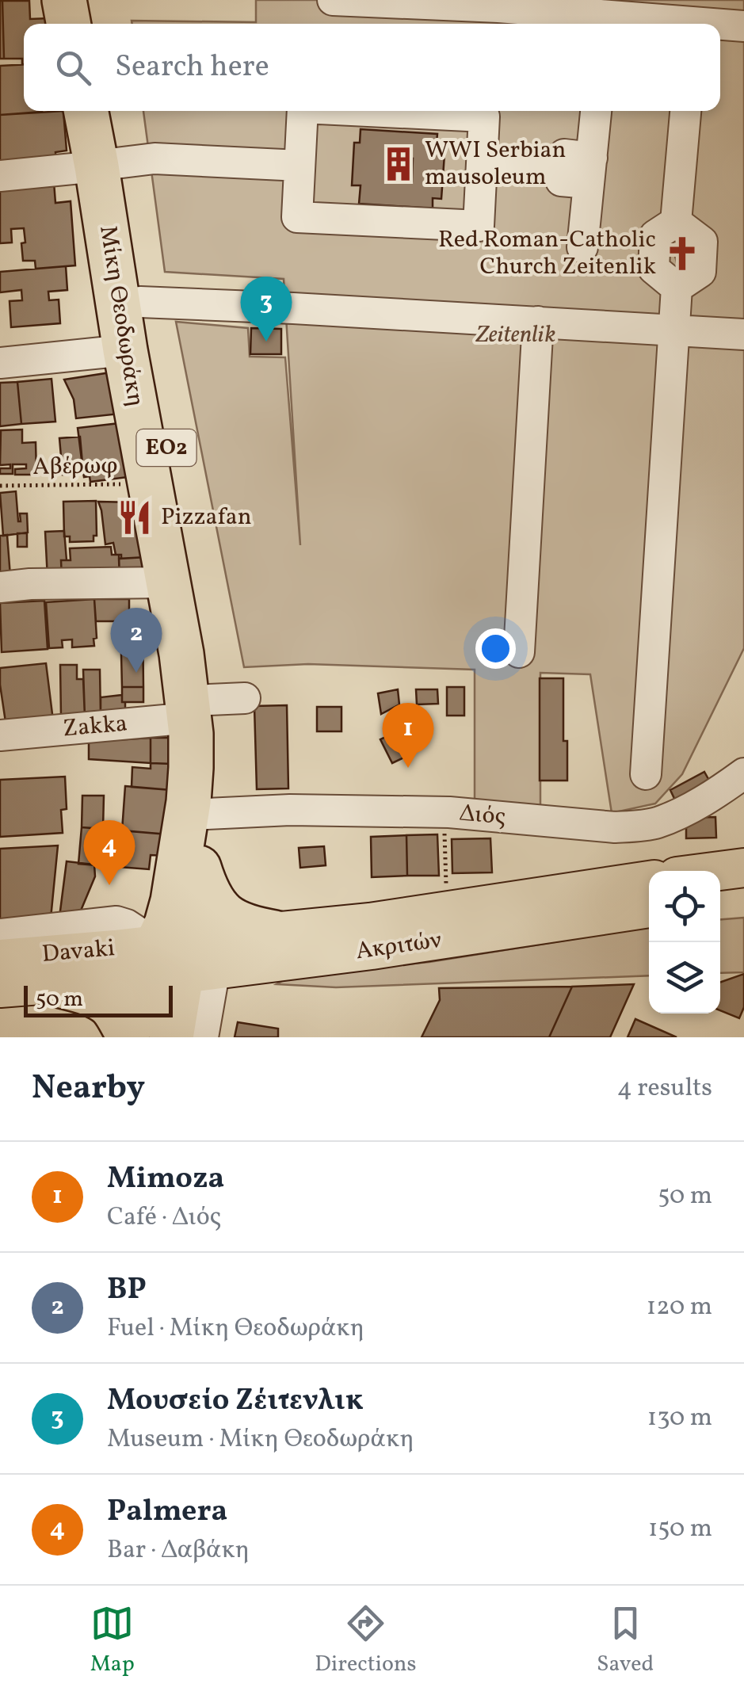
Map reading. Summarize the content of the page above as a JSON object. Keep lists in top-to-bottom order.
{
  "streets": {
    "highway": ["Μίκη Θεοδωράκη", "ΕΟ2"],
    "main road": ["Ακριτών", "Davaki"],
    "street": ["Zakka", "Διός"],
    "path": ["Αβέρωφ"]
  },
  "crossings": [
    ["Μίκη Θεοδωράκη", "Αβέρωφ"],
    ["Μίκη Θεοδωράκη", "Zakka"],
    ["Μίκη Θεοδωράκη", "Διός"],
    ["Μίκη Θεοδωράκη", "Ακριτών"],
    ["Μίκη Θεοδωράκη", "Davaki"],
    ["Ακριτών", "Davaki"]
  ],
  "parks": ["Zeitenlik"],
  "places": {
    "building": ["WWI Serbian mausoleum"],
    "church": ["Red Roman-Catholic Church Zeitenlik"],
    "restaurant": ["Pizzafan"]
  },
  "scale_bar": "50 m",
  "page": {
    "search": "Search here",
    "pins": [
      "3",
      "2",
      "1",
      "4"
    ],
    "scale": "50 m",
    "heading": ["Nearby", "4 results"],
    "list": [
      {
        "mark": "1",
        "name": "Mimoza",
        "note": "Café · Διός",
        "value": "50 m"
      },
      {
        "mark": "2",
        "name": "BP",
        "note": "Fuel · Μίκη Θεοδωράκη",
        "value": "120 m"
      },
      {
        "mark": "3",
        "name": "Μουσείο Ζέιτενλικ",
        "note": "Museum · Μίκη Θεοδωράκη",
        "value": "130 m"
      },
      {
        "mark": "4",
        "name": "Palmera",
        "note": "Bar · Δαβάκη",
        "value": "150 m"
      }
    ],
    "nav": ["Map", "Directions", "Saved"]
  }
}
